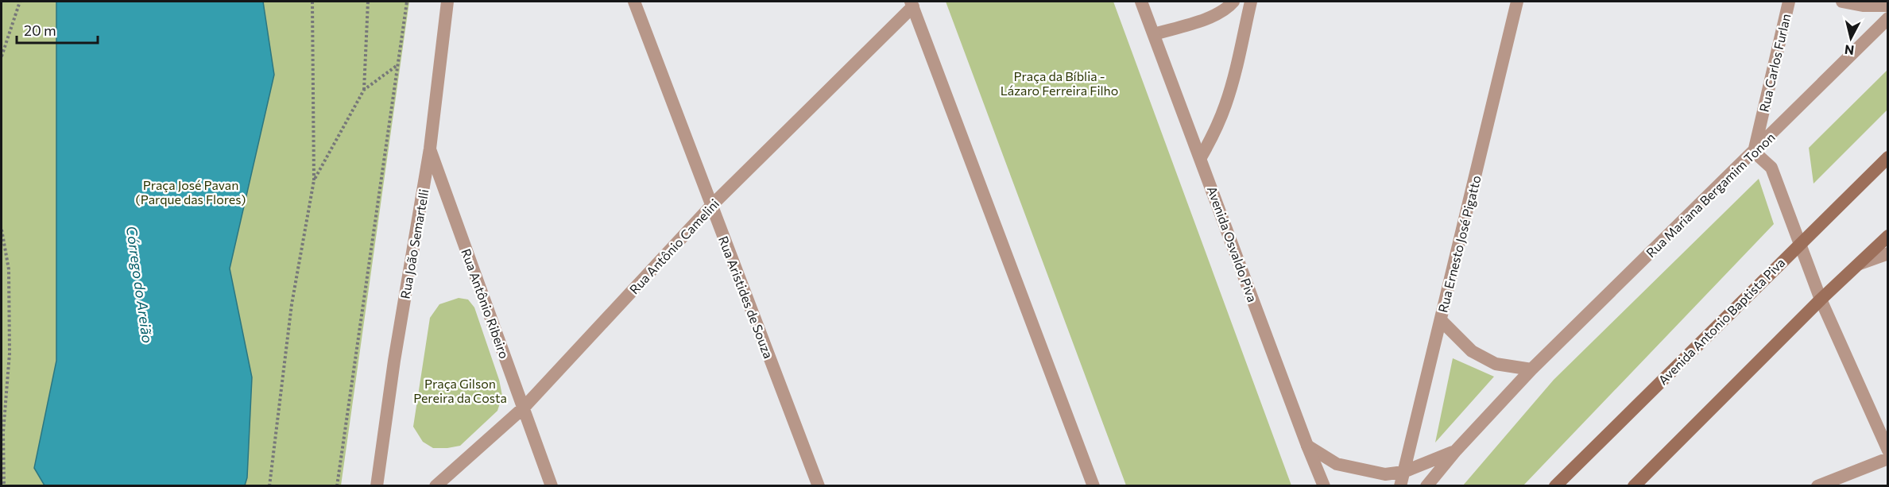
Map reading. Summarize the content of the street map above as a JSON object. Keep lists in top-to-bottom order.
{
  "streets": {
    "main road": ["Avenida Antonio Baptista Piva"],
    "street": [
      "Rua Carlos Furlan",
      "Rua Mariana Bergamim Tonon",
      "Rua João Semartelli",
      "Avenida Osvaldo Piva",
      "Rua Ernesto José Pigatto",
      "Rua Antônio Camelini",
      "Rua Aristides de Souza",
      "Rua Antônio Ribeiro"
    ]
  },
  "crossings": [
    ["Rua Carlos Furlan", "Rua Mariana Bergamim Tonon"],
    ["Rua Mariana Bergamim Tonon", "Avenida Osvaldo Piva"],
    ["Rua Mariana Bergamim Tonon", "Rua Ernesto José Pigatto"],
    ["Rua João Semartelli", "Rua Antônio Ribeiro"],
    ["Rua Antônio Camelini", "Rua Aristides de Souza"],
    ["Rua Antônio Camelini", "Rua Antônio Ribeiro"]
  ],
  "water": ["Córrego do Areião"],
  "parks": ["Praça da Bíblia - Lázaro Ferreira Filho", "Praça José Pavan (Parque das Flores)", "Praça Gilson Pereira da Costa"],
  "scale_bar": "20 m",
  "north": "bottom"
}
